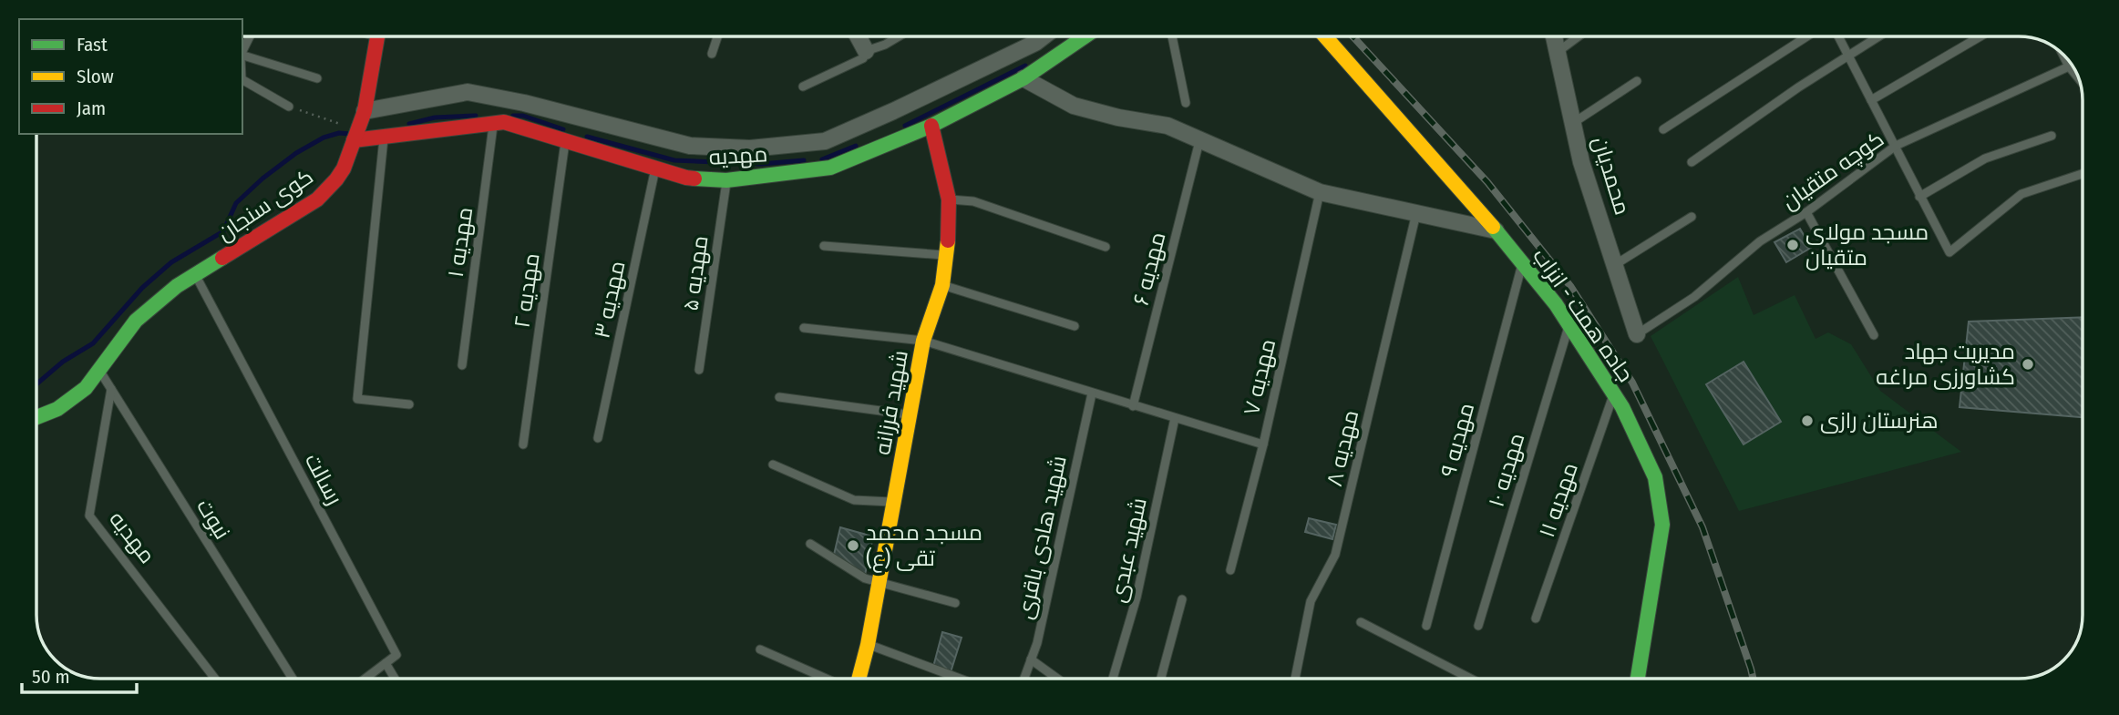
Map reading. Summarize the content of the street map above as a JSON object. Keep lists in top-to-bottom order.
{
  "streets": {
    "street": [
      "مهدیه",
      "محمدیان",
      "کوی سنجان",
      "جاده همت - انزاب",
      "شهید فرزانه"
    ],
    "lane": [
      "کوچه متقیان",
      "مهدیه ۱",
      "مهدیه ۶",
      "مهدیه ۵",
      "مهدیه ۲",
      "مهدیه ۳",
      "مهدیه ۷",
      "مهدیه ۹",
      "مهدیه ۸",
      "مهدیه ۱۰",
      "رسالت",
      "مهدیه ۱۱",
      "نبوت",
      "شهید هادی باقری",
      "شهید عبدی"
    ]
  },
  "crossings": [
    ["مهدیه", "کوی سنجان"],
    ["مهدیه", "مهدیه ۱"],
    ["مهدیه", "مهدیه ۵"],
    ["مهدیه", "مهدیه ۲"],
    ["مهدیه", "مهدیه ۳"],
    ["مهدیه", "شهید فرزانه"],
    ["مهدیه", "نبوت"],
    ["کوچه متقیان", "محمدیان"],
    ["کوی سنجان", "رسالت"],
    ["کوی سنجان", "نبوت"],
    ["جاده همت - انزاب", "مهدیه ۹"],
    ["جاده همت - انزاب", "مهدیه ۱۰"],
    ["جاده همت - انزاب", "مهدیه ۱۱"]
  ],
  "places": [
    "مسجد مولای متقیان",
    "مدیریت جهاد کشاورزی مراغه",
    "هنرستان رازی",
    "مسجد محمد تقی (ع)"
  ],
  "legend": ["Fast", "Slow", "Jam"],
  "scale_bar": "50 m"
}
